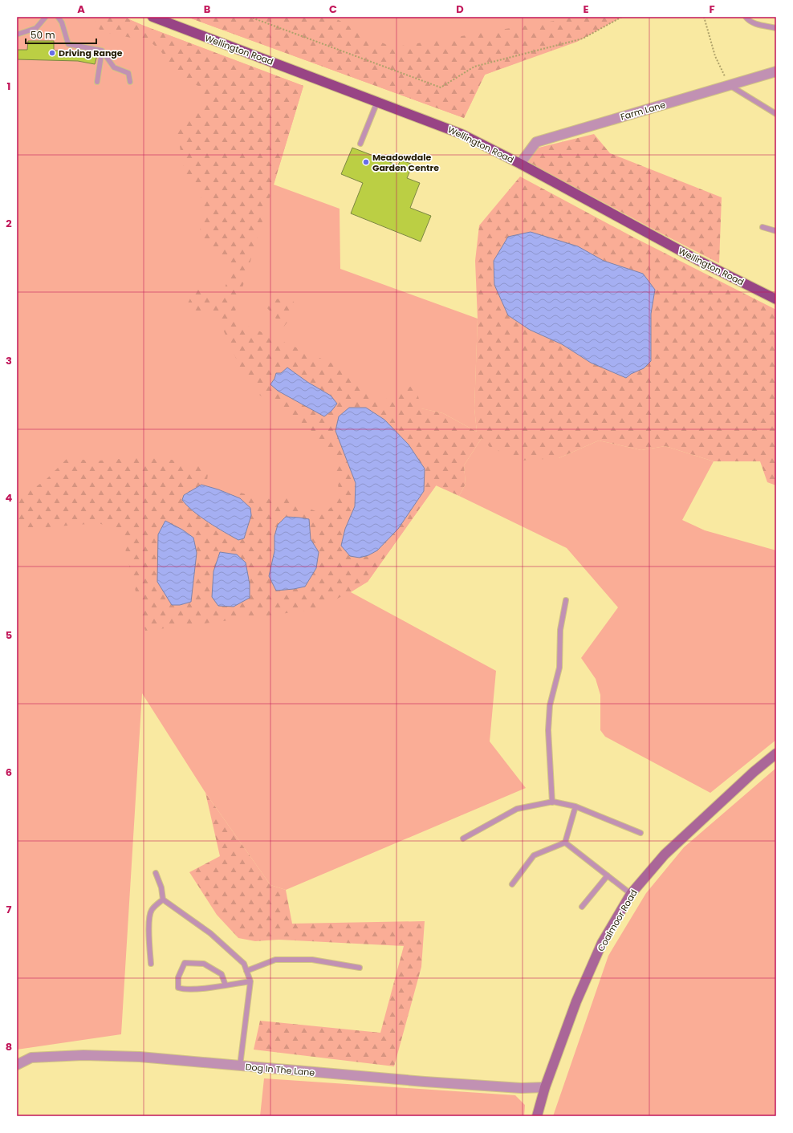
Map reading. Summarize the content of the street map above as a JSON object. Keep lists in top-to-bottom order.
{
  "streets": {
    "main road": ["Wellington Road"],
    "street": ["Farm Lane", "Coalmoor Road", "Dog In The Lane"]
  },
  "crossings": [
    ["Wellington Road", "Farm Lane"],
    ["Coalmoor Road", "Dog In The Lane"]
  ],
  "places": ["Driving Range", "Meadowdale Garden Centre"],
  "scale_bar": "50 m",
  "grid": {
    "columns": [
      "A",
      "B",
      "C",
      "D",
      "E",
      "F"
    ],
    "rows": [
      "1",
      "2",
      "3",
      "4",
      "5",
      "6",
      "7",
      "8"
    ]
  }
}
